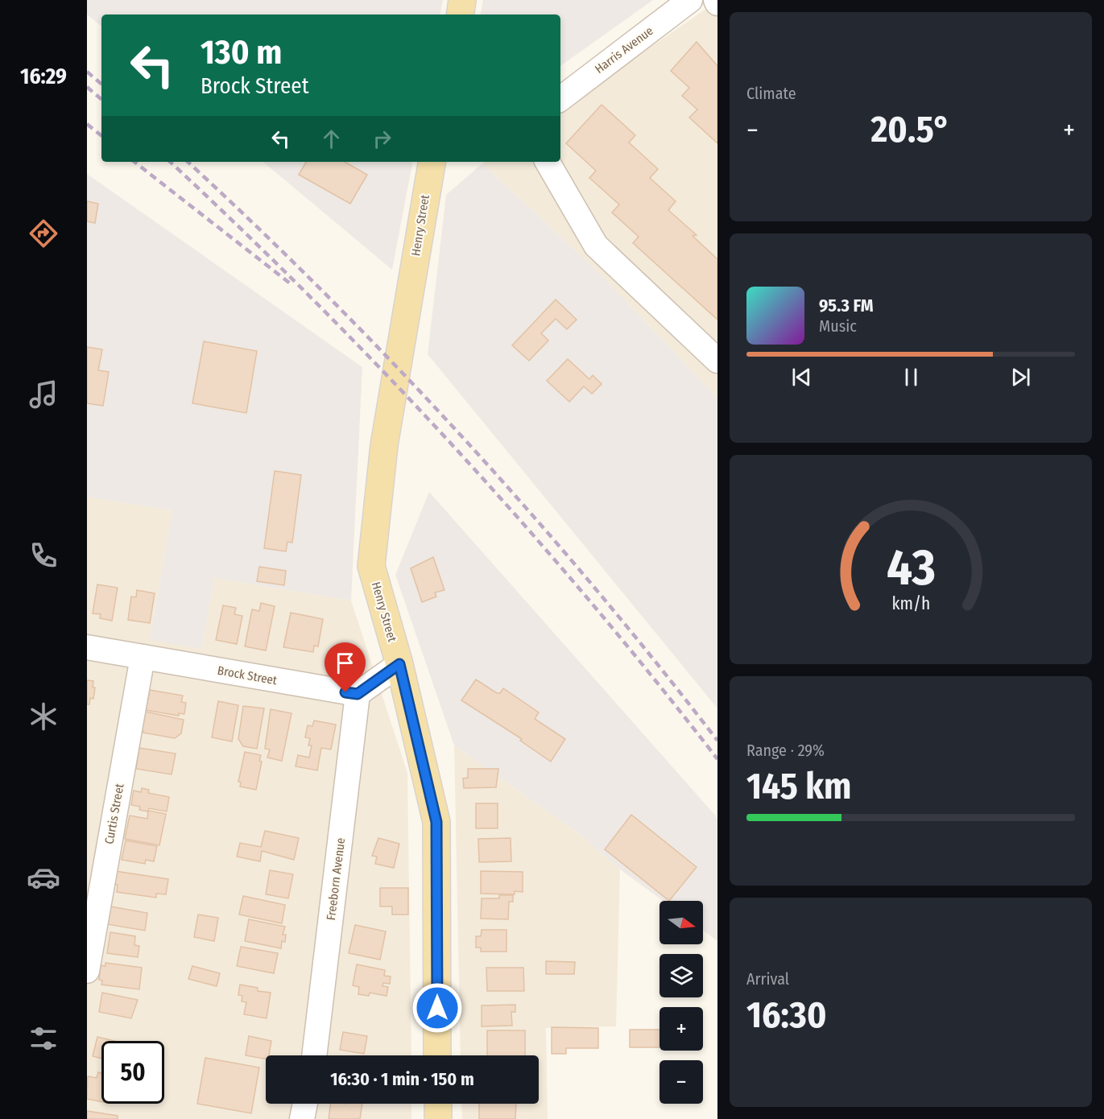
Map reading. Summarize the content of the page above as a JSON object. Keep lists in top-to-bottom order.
{
  "streets": {
    "main road": ["Henry Street"],
    "street": [
      "Harris Avenue",
      "Brock Street",
      "Curtis Street",
      "Freeborn Avenue"
    ]
  },
  "crossings": [
    ["Brock Street", "Curtis Street"],
    ["Brock Street", "Freeborn Avenue"]
  ],
  "north": "right",
  "page": {
    "tabs": "16:29",
    "tile": [
      "Climate",
      ["Range · 29%", "145 km"],
      ["Arrival", "16:30"]
    ],
    "turn": ["130 m", "Brock Street"],
    "heat": ["−", "20.5°", "+"],
    "song": ["95.3 FM", "Music"],
    "map_buttons": ["+", "−"],
    "limit": "50",
    "trip": "16:30 · 1 min · 150 m",
    "gauge": ["43", "km/h"]
  }
}
